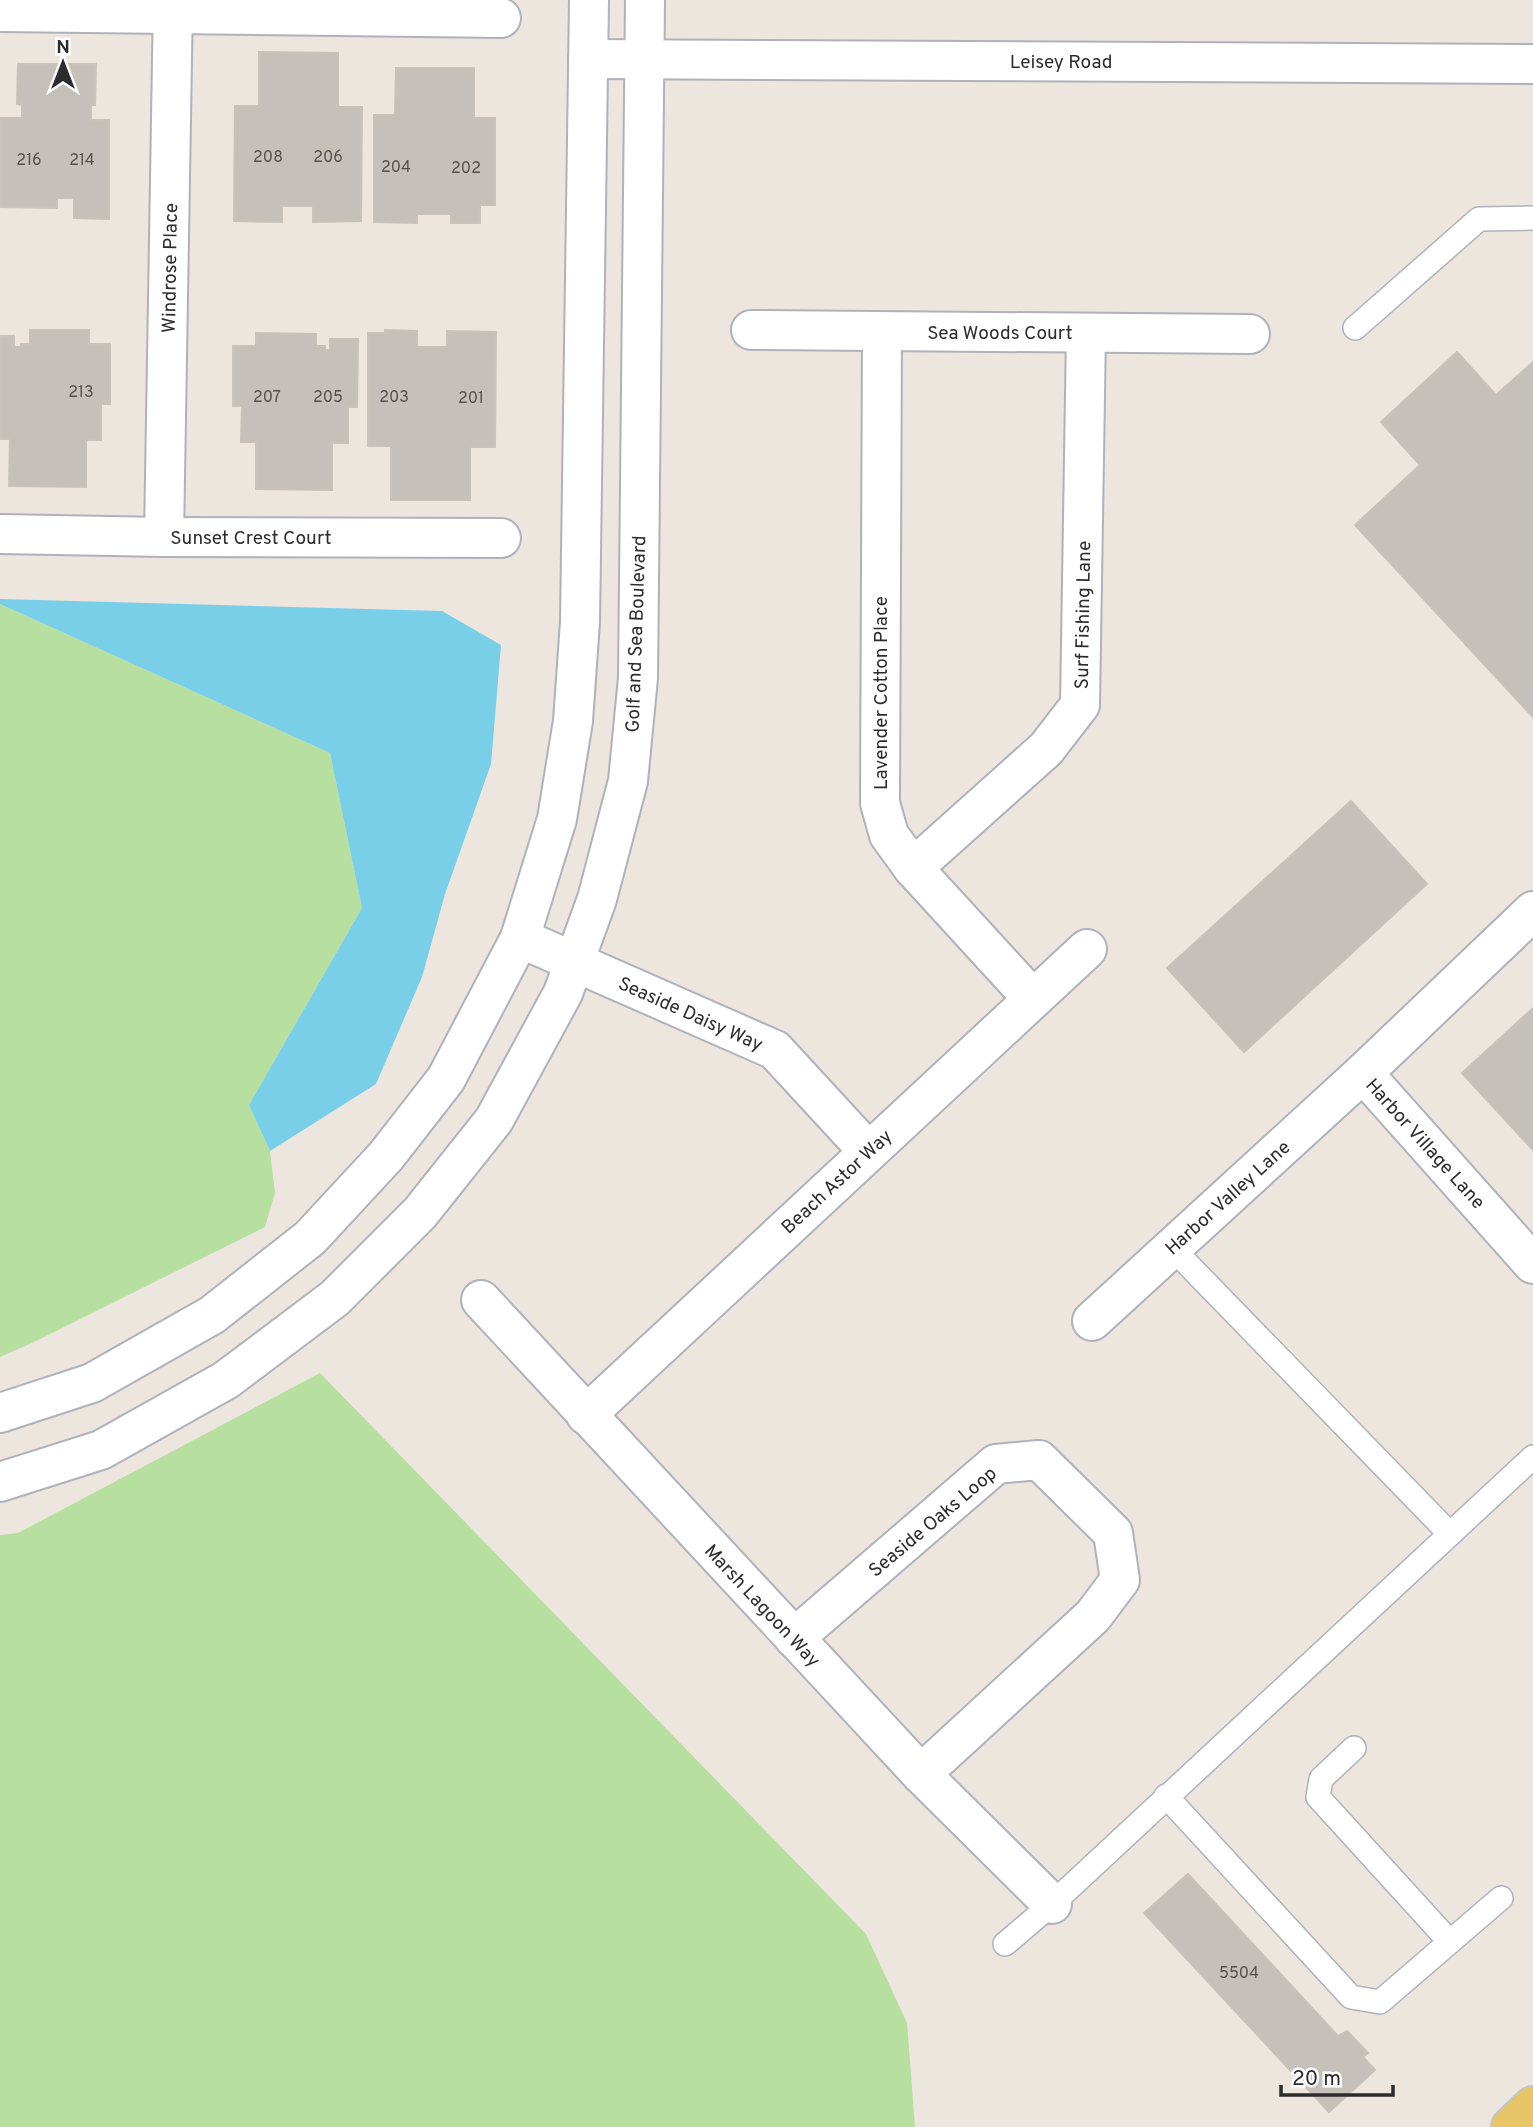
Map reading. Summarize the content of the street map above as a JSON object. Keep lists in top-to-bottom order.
{
  "streets": {
    "street": [
      "Leisey Road",
      "Windrose Place",
      "Sea Woods Court",
      "Sunset Crest Court",
      "Surf Fishing Lane",
      "Golf and Sea Boulevard",
      "Lavender Cotton Place",
      "Seaside Daisy Way",
      "Harbor Village Lane",
      "Beach Astor Way",
      "Harbor Valley Lane",
      "Seaside Oaks Loop",
      "Marsh Lagoon Way"
    ]
  },
  "crossings": [
    ["Leisey Road", "Golf and Sea Boulevard"],
    ["Windrose Place", "Sunset Crest Court"],
    ["Sea Woods Court", "Surf Fishing Lane"],
    ["Sea Woods Court", "Lavender Cotton Place"],
    ["Surf Fishing Lane", "Lavender Cotton Place"],
    ["Golf and Sea Boulevard", "Seaside Daisy Way"],
    ["Lavender Cotton Place", "Beach Astor Way"],
    ["Seaside Daisy Way", "Beach Astor Way"],
    ["Harbor Village Lane", "Harbor Valley Lane"],
    ["Beach Astor Way", "Marsh Lagoon Way"],
    ["Seaside Oaks Loop", "Marsh Lagoon Way"]
  ],
  "house_numbers": [
    "208",
    "206",
    "216",
    "214",
    "204",
    "202",
    "213",
    "207",
    "205",
    "203",
    "201",
    "5504"
  ],
  "scale_bar": "20 m",
  "north": "top"
}
